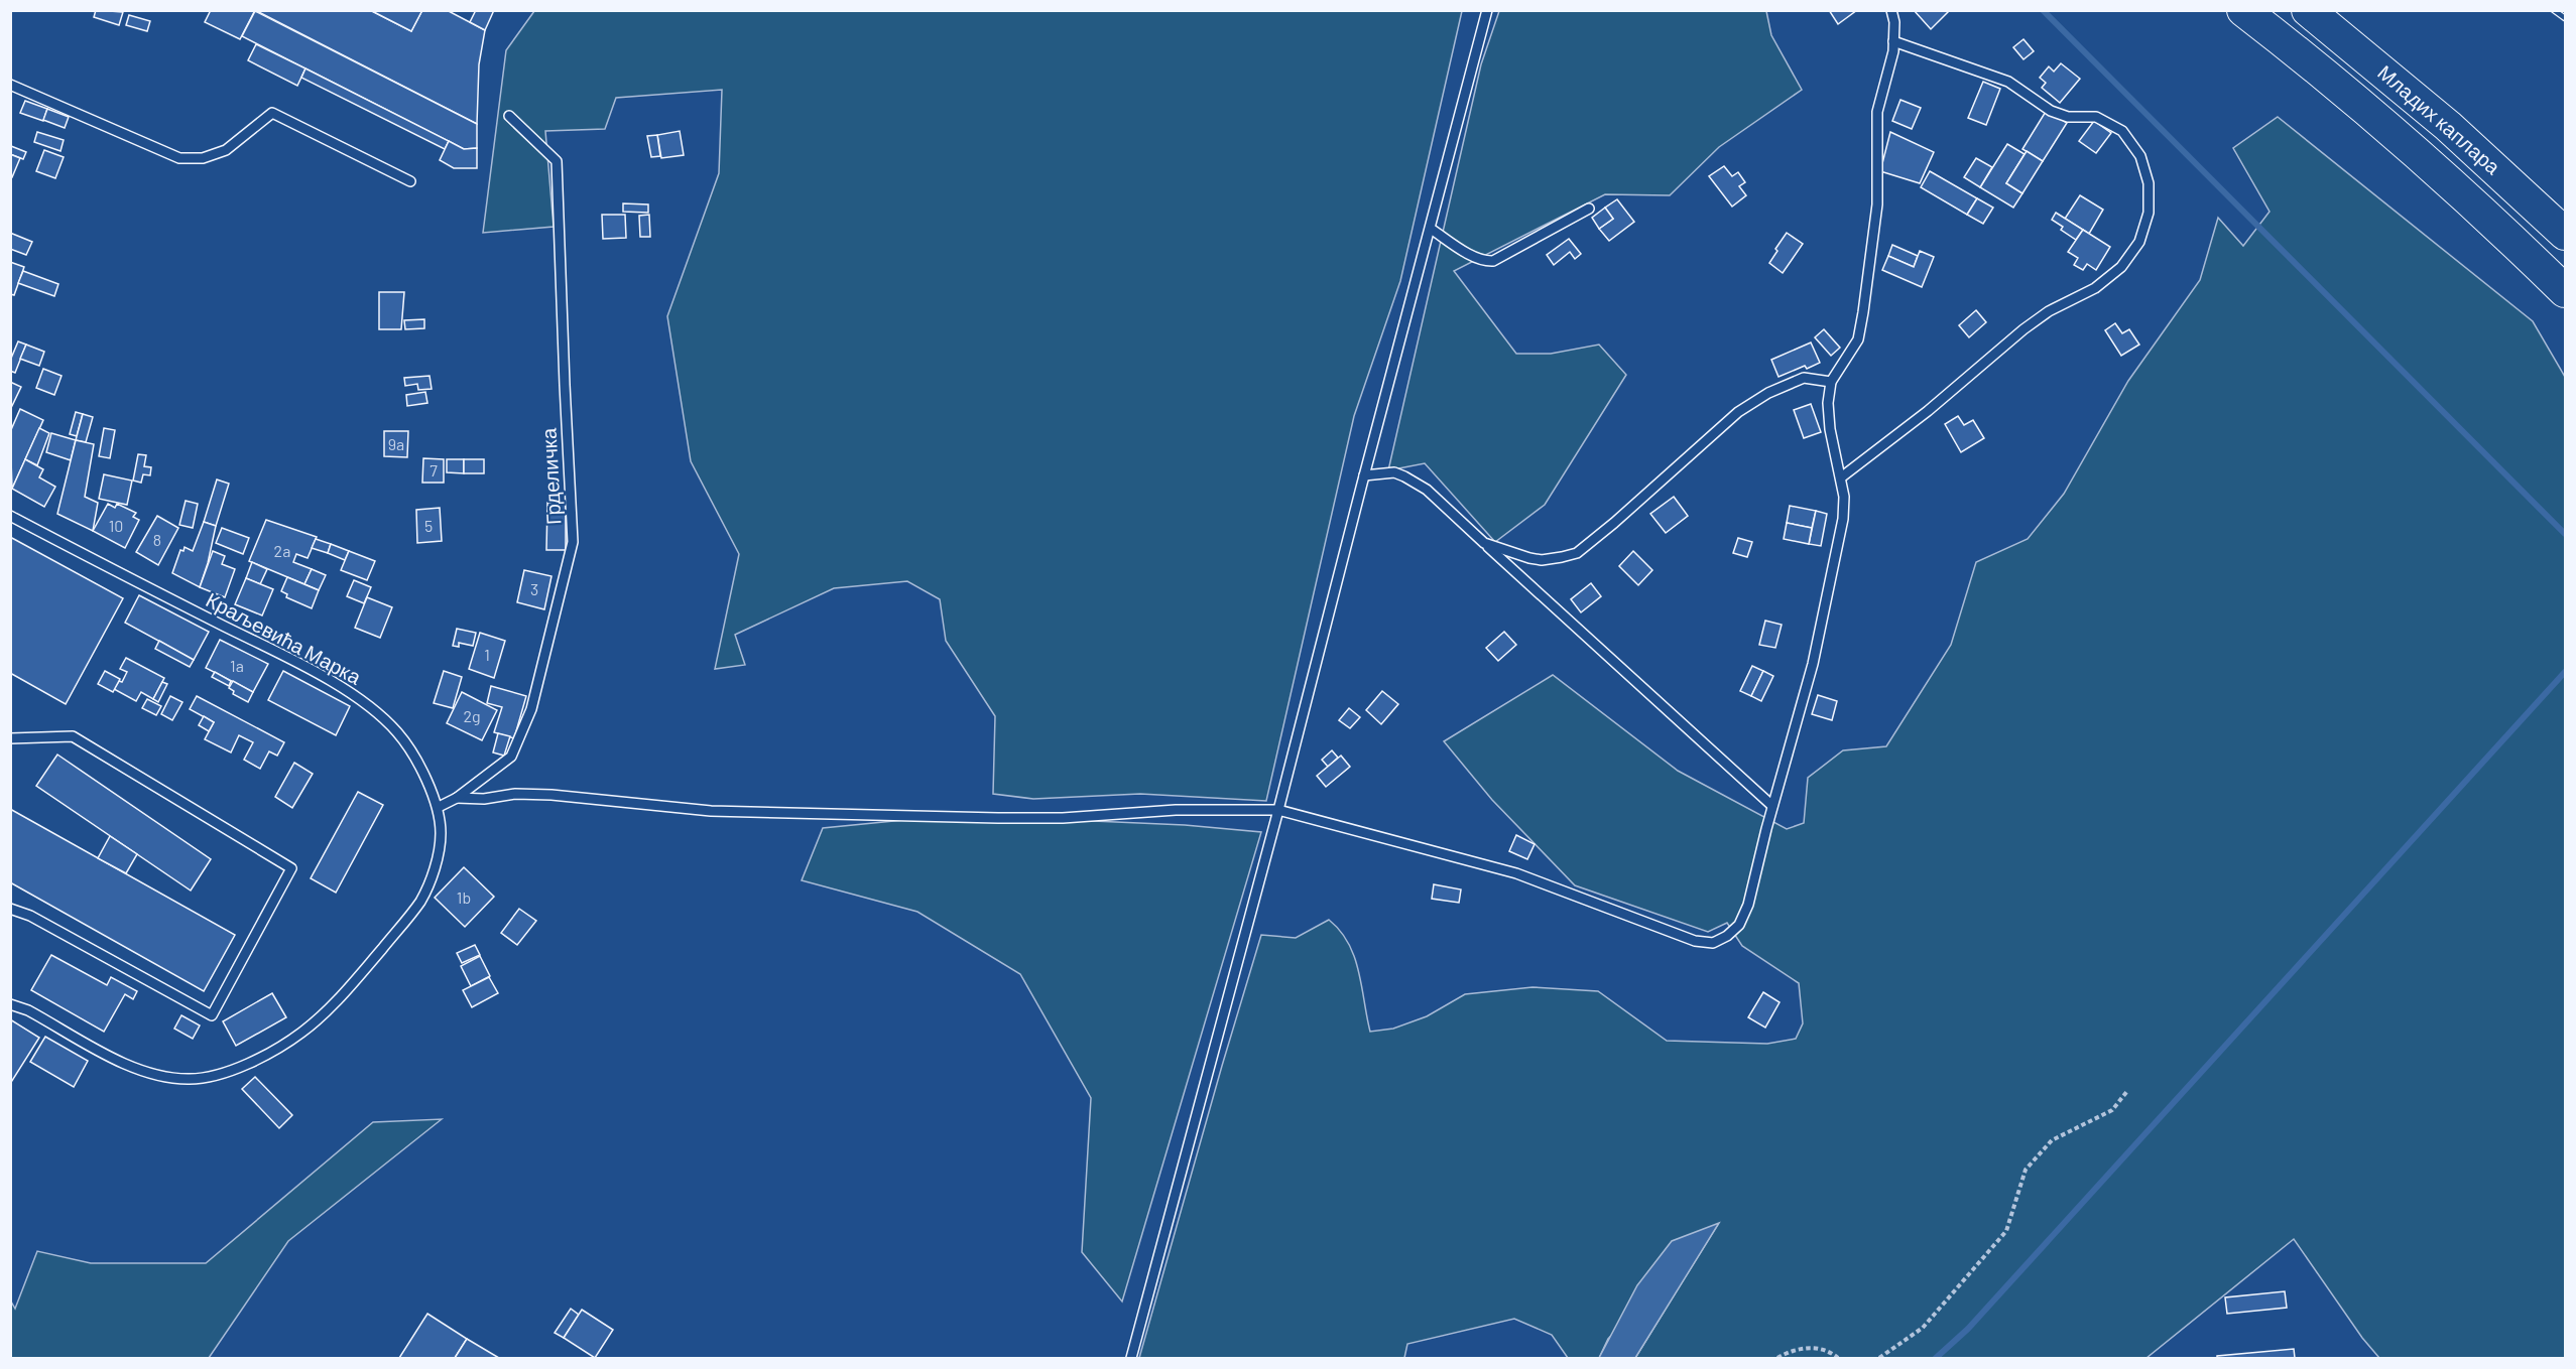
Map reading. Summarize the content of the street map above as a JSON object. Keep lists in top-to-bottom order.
{
  "streets": {
    "highway": ["Младих каплара"],
    "lane": ["Грделичка", "Краљевића Марка"]
  },
  "crossings": [
    ["Грделичка", "Краљевића Марка"]
  ],
  "house_numbers": [
    "9a",
    "7",
    "10",
    "5",
    "8",
    "2a",
    "3",
    "1",
    "1a",
    "2g",
    "1b"
  ]
}
